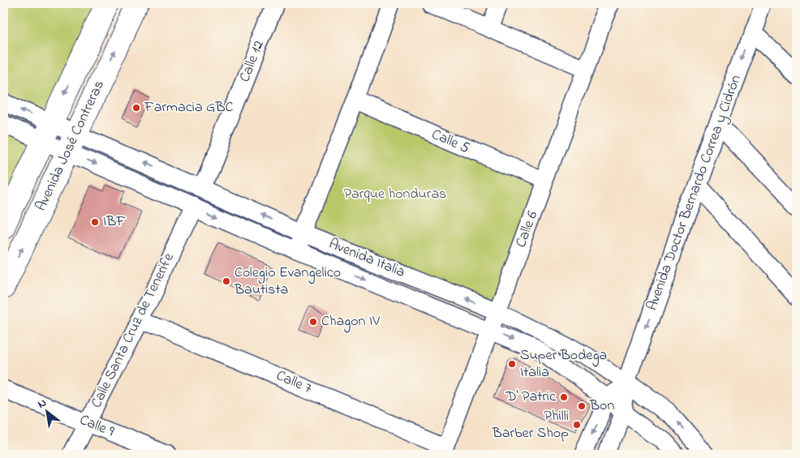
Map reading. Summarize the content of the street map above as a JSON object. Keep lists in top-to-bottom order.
{
  "streets": {
    "main road": ["Avenida José Contreras"],
    "street": [
      "Calle 12",
      "Calle 5",
      "Avenida Doctor Bernardo Correa y Cidrón",
      "Calle 6",
      "Avenida Italia",
      "Calle Santa Cruz de Tenerife",
      "Calle 7",
      "Calle 9"
    ]
  },
  "crossings": [
    ["Calle 12", "Avenida Italia"],
    ["Calle 5", "Calle 6"],
    ["Avenida José Contreras", "Avenida Italia"],
    ["Avenida Doctor Bernardo Correa y Cidrón", "Avenida Italia"],
    ["Calle 6", "Avenida Italia"],
    ["Calle 6", "Calle 7"],
    ["Avenida Italia", "Calle Santa Cruz de Tenerife"],
    ["Calle Santa Cruz de Tenerife", "Calle 7"],
    ["Calle Santa Cruz de Tenerife", "Calle 9"]
  ],
  "one_way": ["Avenida Doctor Bernardo Correa y Cidrón"],
  "parks": ["Parque honduras"],
  "places": [
    "Farmacia GBC",
    "IBF",
    "Colegio Evangelico Bautista",
    "Chagon IV",
    "Super Bodega Italia",
    "D' Patric",
    "Bon",
    "Philli Barber Shop"
  ],
  "north": "top left"
}
